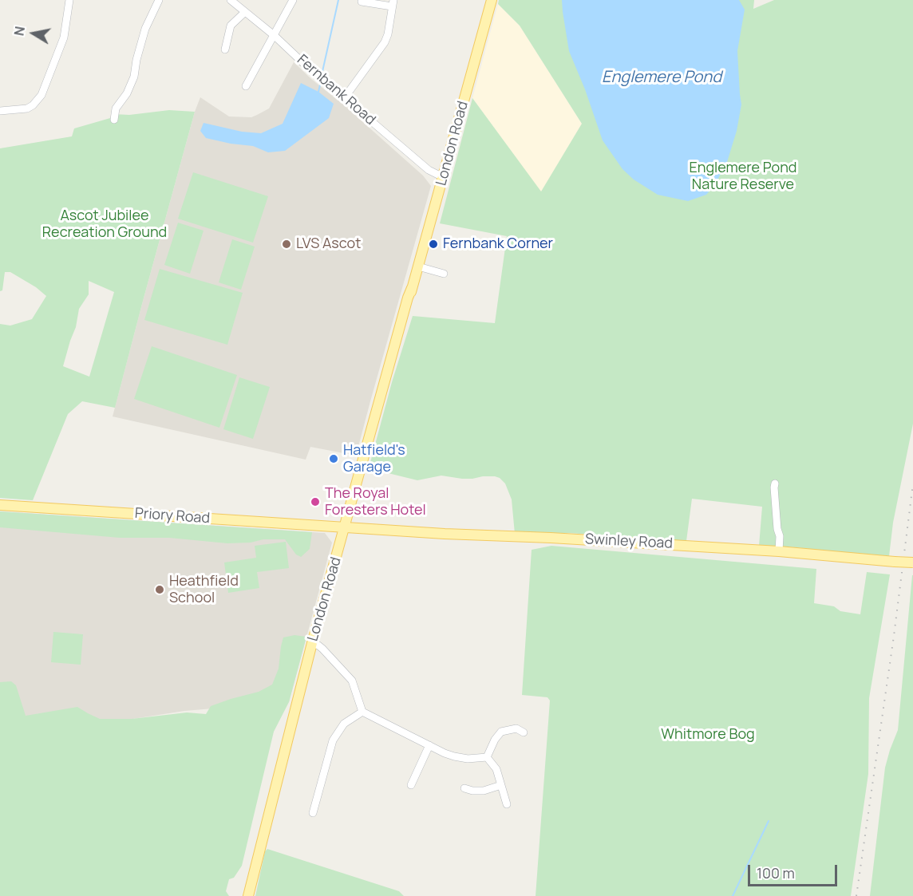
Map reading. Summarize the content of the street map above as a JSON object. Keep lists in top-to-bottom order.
{
  "streets": {
    "main road": ["London Road", "Priory Road", "Swinley Road"],
    "street": ["Fernbank Road"]
  },
  "crossings": [
    ["Fernbank Road", "London Road"],
    ["London Road", "Priory Road"],
    ["London Road", "Swinley Road"],
    ["Priory Road", "Swinley Road"]
  ],
  "water": ["Englemere Pond"],
  "parks": ["Englemere Pond Nature Reserve", "Ascot Jubilee Recreation Ground", "Whitmore Bog"],
  "places": [
    "LVS Ascot",
    "Fernbank Corner",
    "Hatfield's Garage",
    "The Royal Foresters Hotel",
    "Heathfield School"
  ],
  "scale_bar": "100 m",
  "north": "left"
}
